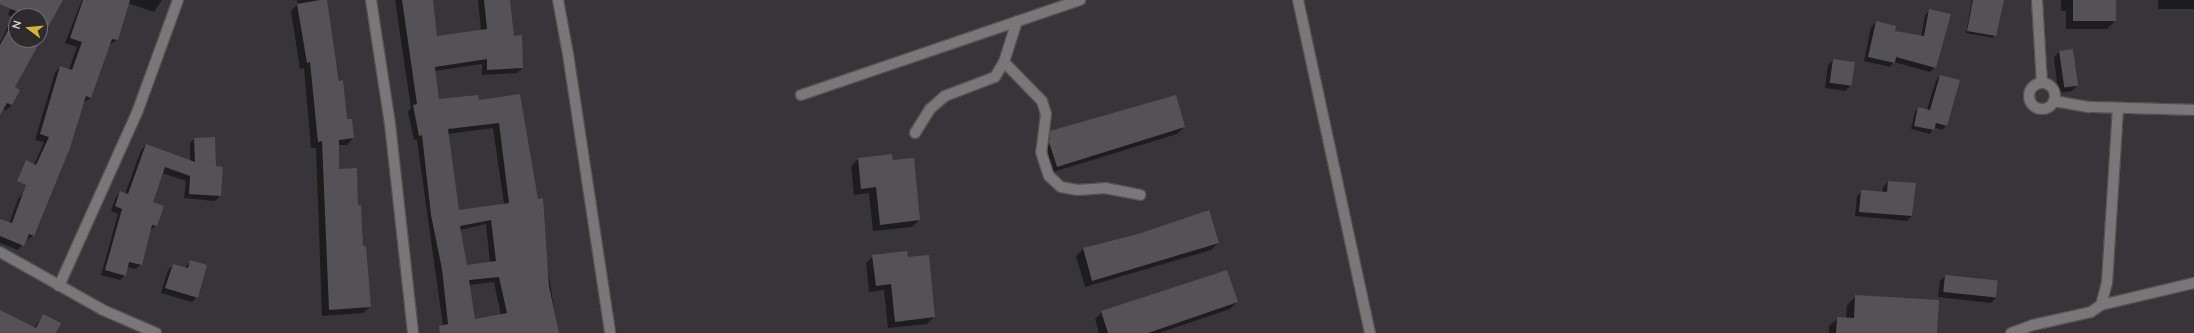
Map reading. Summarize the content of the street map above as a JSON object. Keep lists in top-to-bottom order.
{
  "north": "left"
}
